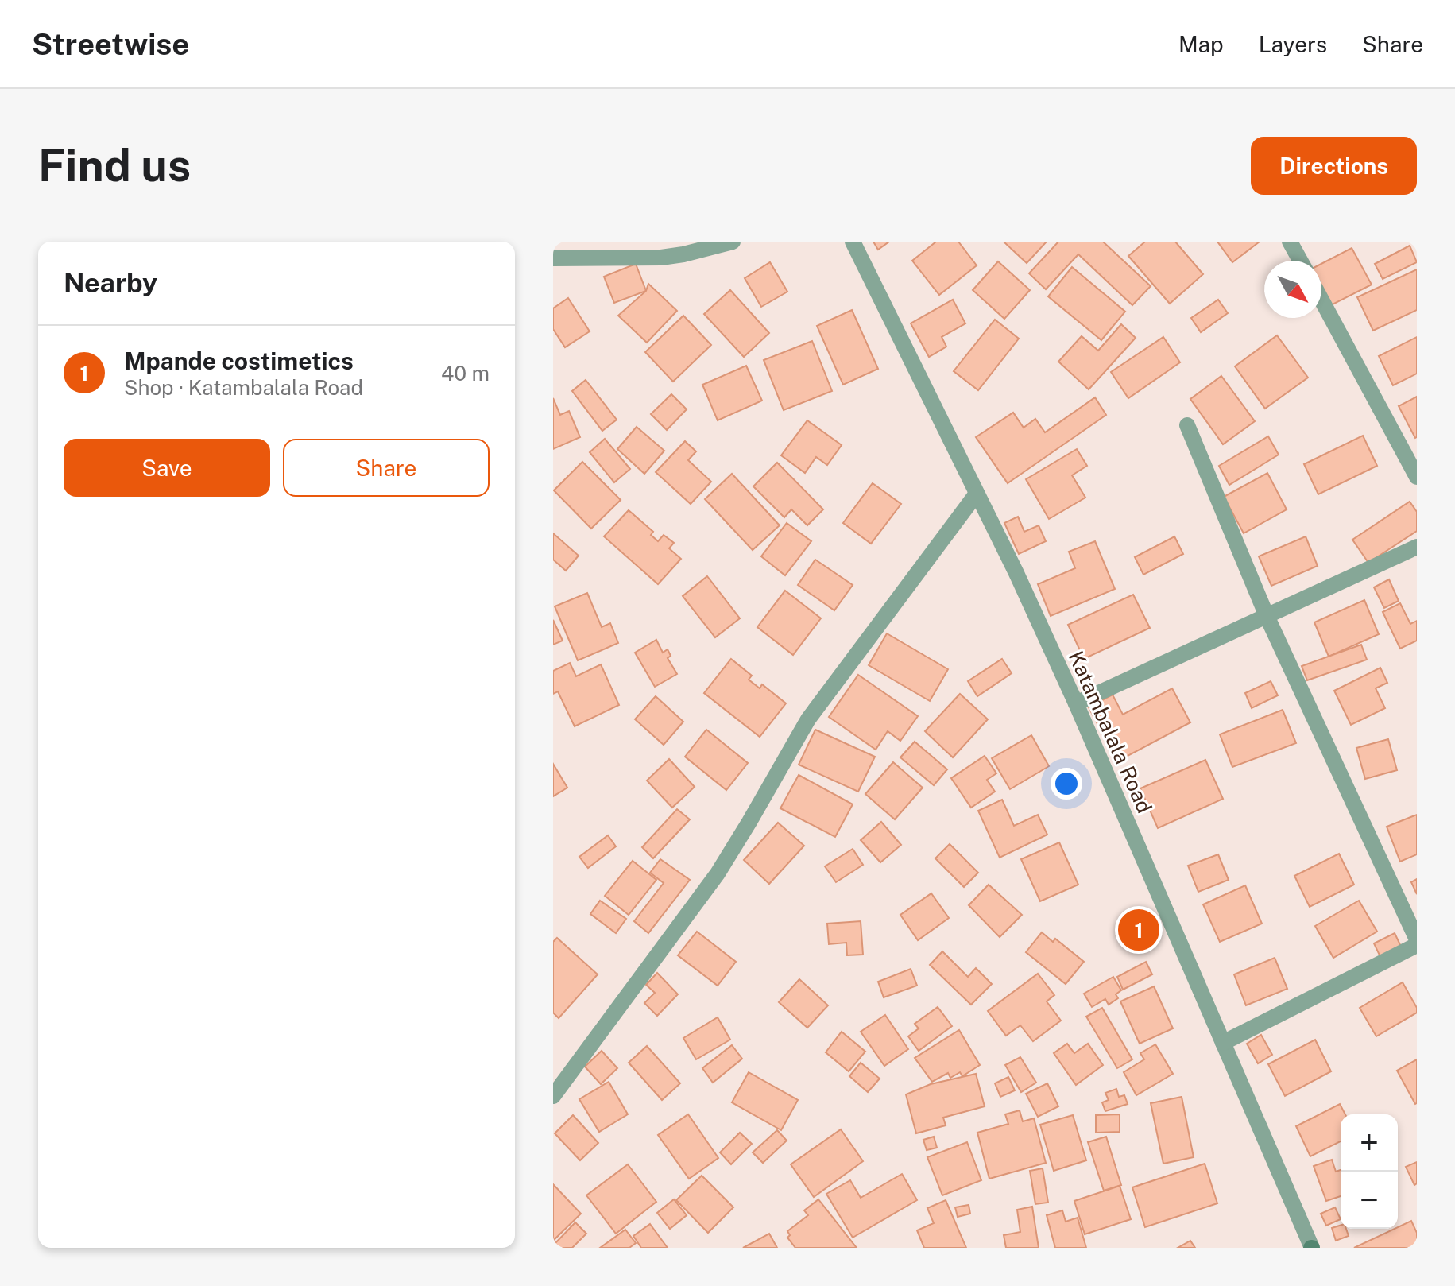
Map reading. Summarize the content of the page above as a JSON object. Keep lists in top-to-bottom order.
{
  "streets": {
    "street": ["Katambalala Road"]
  },
  "north": "bottom right",
  "page": {
    "header": "Streetwise",
    "nav": ["Map", "Layers", "Share"],
    "buttons": [
      "Directions",
      ["Save", "Share"]
    ],
    "title": "Find us",
    "heading": "Nearby",
    "list": [
      {
        "mark": "1",
        "name": "Mpande costimetics",
        "note": "Shop · Katambalala Road",
        "value": "40 m"
      }
    ],
    "pins": "1",
    "map_buttons": ["+", "−"]
  }
}
